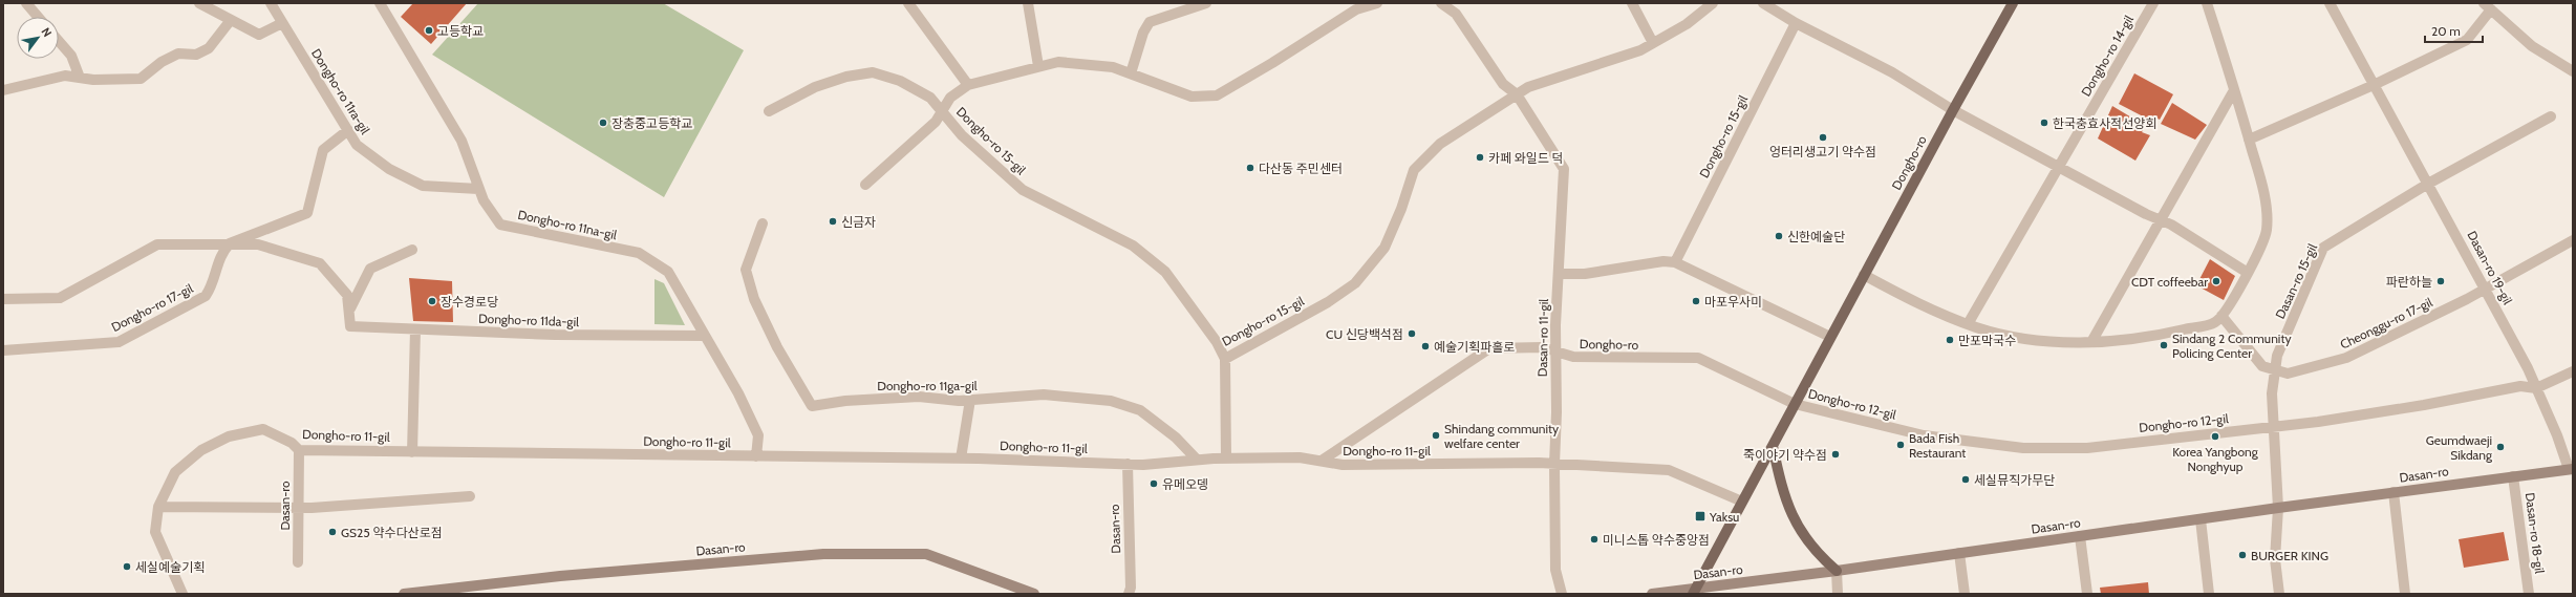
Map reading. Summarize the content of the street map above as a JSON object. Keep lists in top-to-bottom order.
{
  "streets": {
    "main road": ["Dongho-ro", "Dasan-ro"],
    "street": [
      "Dongho-ro 14-gil",
      "Dongho-ro 11ra-gil",
      "Dongho-ro 15-gil",
      "Dongho-ro 11na-gil",
      "Dasan-ro 19-gil",
      "Dasan-ro 15-gil",
      "Dongho-ro 17-gil",
      "Dongho-ro 11da-gil",
      "Cheonggu-ro 17-gil",
      "Dasan-ro 11-gil",
      "Dongho-ro 11ga-gil",
      "Dongho-ro 12-gil",
      "Dongho-ro 11-gil",
      "Dasan-ro 18-gil"
    ]
  },
  "crossings": [
    ["Dongho-ro 11ra-gil", "Dongho-ro 11na-gil"],
    ["Dongho-ro 15-gil", "Dasan-ro 11-gil"],
    ["Dongho-ro", "Dasan-ro 11-gil"],
    ["Dongho-ro", "Dongho-ro 12-gil"],
    ["Dongho-ro", "Dongho-ro 11-gil"],
    ["Dongho-ro", "Dasan-ro"],
    ["Dongho-ro 11na-gil", "Dongho-ro 11da-gil"],
    ["Dongho-ro 11na-gil", "Dongho-ro 11-gil"],
    ["Dasan-ro 19-gil", "Dasan-ro 15-gil"],
    ["Dasan-ro 19-gil", "Cheonggu-ro 17-gil"],
    ["Dasan-ro 19-gil", "Dongho-ro 12-gil"],
    ["Dasan-ro 19-gil", "Dasan-ro"],
    ["Dasan-ro 15-gil", "Cheonggu-ro 17-gil"],
    ["Dasan-ro 15-gil", "Dongho-ro 12-gil"],
    ["Dasan-ro 15-gil", "Dasan-ro"],
    ["Dasan-ro 11-gil", "Dongho-ro 11-gil"],
    ["Dongho-ro 11ga-gil", "Dongho-ro 11-gil"],
    ["Dongho-ro 11-gil", "Dasan-ro"],
    ["Dasan-ro", "Dasan-ro 18-gil"]
  ],
  "places": {
    "other": [
      "고등학교",
      "장충중고등학교",
      "한국충효사적선양회",
      "엉터리생고기 약수점",
      "카페 와일드 덕",
      "다산동 주민센터",
      "신금자",
      "신한예술단",
      "CDT coffeebar",
      "파란하늘",
      "장수경로당",
      "마포우사미",
      "CU 신당백석점",
      "만포막국수",
      "Sindang 2 Community Policing Center",
      "예술기획파홀로",
      "Shindang community welfare center",
      "Korea Yangbong Nonghyup",
      "Bada Fish Restaurant",
      "Geumdwaeji Sikdang",
      "죽이야기 약수점",
      "세실뮤직가무단",
      "유메오뎅",
      "GS25 약수다산로점",
      "미니스톱 약수중앙점",
      "BURGER KING",
      "세실예술기획"
    ],
    "transit": ["Yaksu"]
  },
  "scale_bar": "20 m",
  "north": "top right"
}
